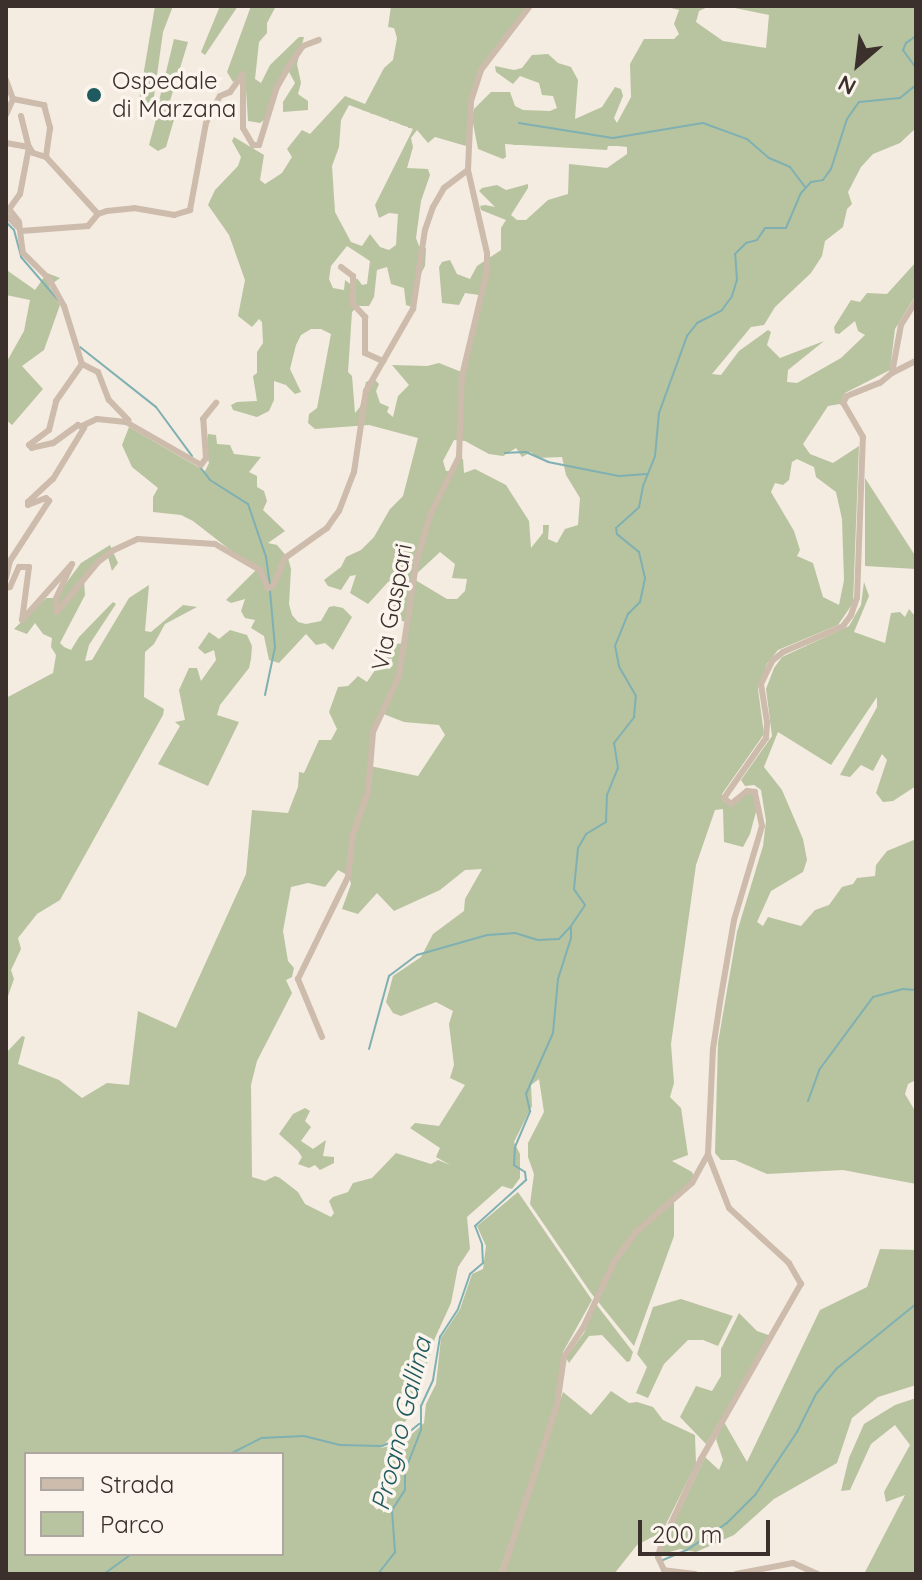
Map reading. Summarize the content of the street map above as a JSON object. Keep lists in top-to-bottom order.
{
  "streets": {
    "street": ["Via Gaspari"]
  },
  "water": ["Progno Gallina"],
  "places": ["Ospedale di Marzana"],
  "legend": ["Strada", "Parco"],
  "scale_bar": "200 m",
  "north": "bottom left"
}
